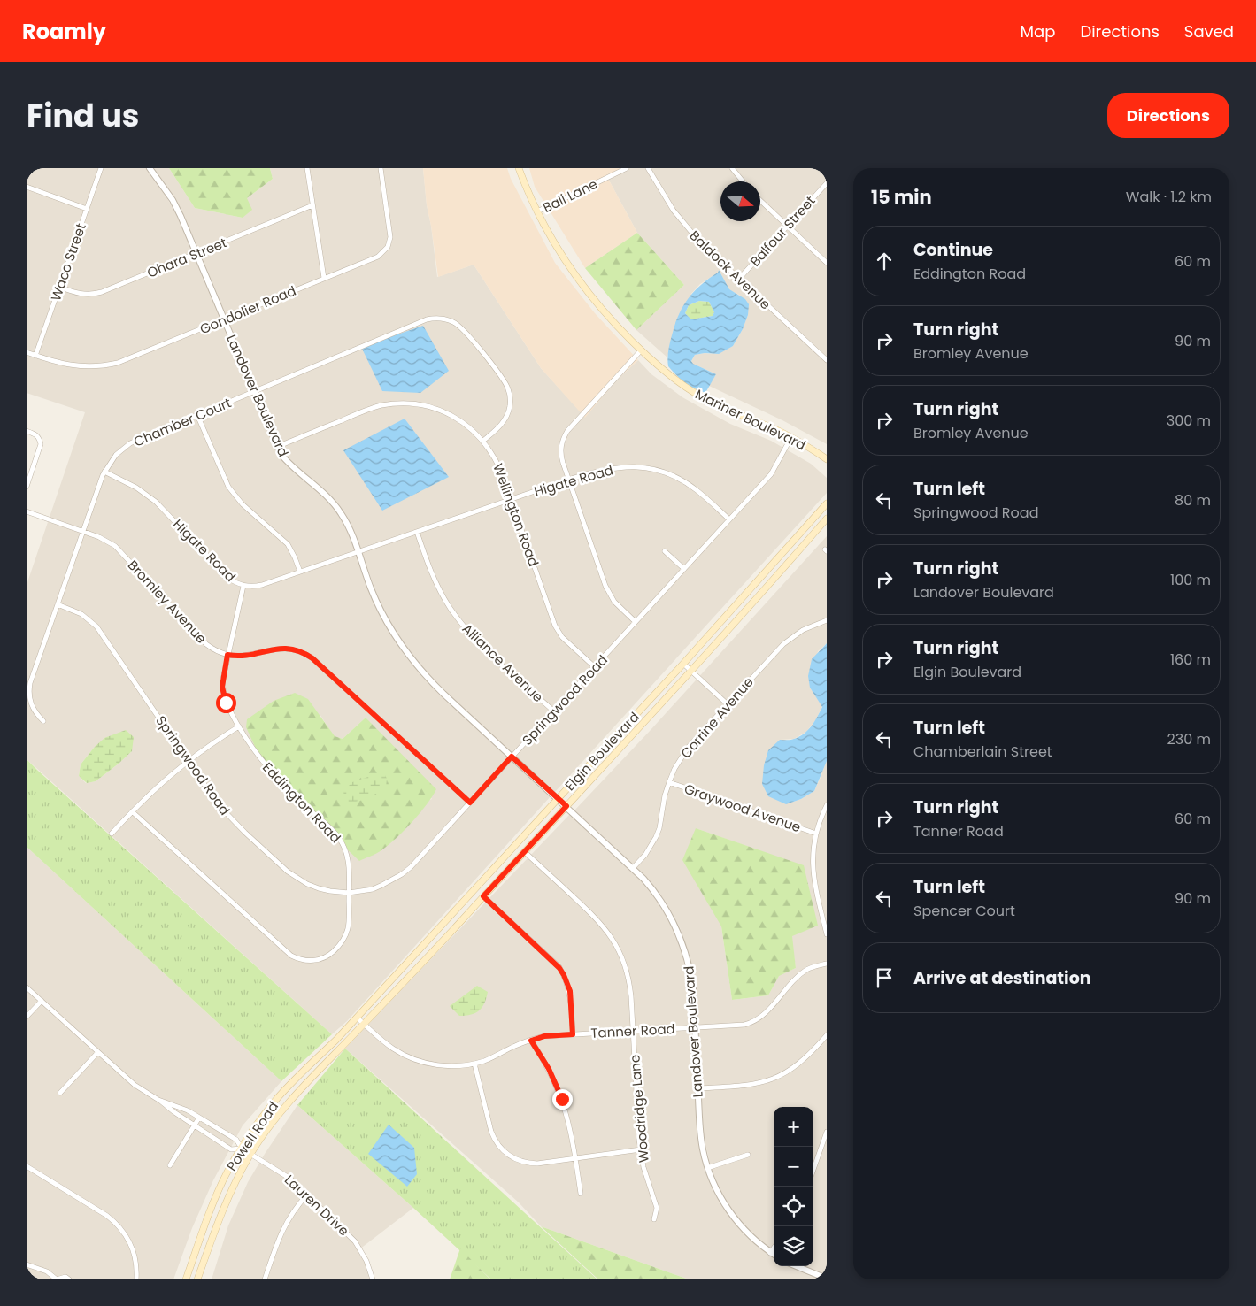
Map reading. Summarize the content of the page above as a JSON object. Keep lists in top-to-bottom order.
{
  "streets": {
    "main road": ["Mariner Boulevard", "Elgin Boulevard", "Powell Road"],
    "street": [
      "Bali Lane",
      "Balfour Street",
      "Ohara Street",
      "Waco Street",
      "Baldock Avenue",
      "Gondolier Road",
      "Landover Boulevard",
      "Chamber Court",
      "Higate Road",
      "Wellington Road",
      "Bromley Avenue",
      "Alliance Avenue",
      "Springwood Road",
      "Corrine Avenue",
      "Eddington Road",
      "Graywood Avenue",
      "Tanner Road",
      "Woodridge Lane",
      "Lauren Drive"
    ]
  },
  "crossings": [
    ["Bali Lane", "Mariner Boulevard"],
    ["Balfour Street", "Baldock Avenue"],
    ["Ohara Street", "Waco Street"],
    ["Ohara Street", "Landover Boulevard"],
    ["Waco Street", "Gondolier Road"],
    ["Gondolier Road", "Landover Boulevard"],
    ["Landover Boulevard", "Chamber Court"],
    ["Landover Boulevard", "Higate Road"],
    ["Landover Boulevard", "Wellington Road"],
    ["Landover Boulevard", "Springwood Road"],
    ["Landover Boulevard", "Corrine Avenue"],
    ["Landover Boulevard", "Elgin Boulevard"],
    ["Landover Boulevard", "Tanner Road"],
    ["Mariner Boulevard", "Springwood Road"],
    ["Chamber Court", "Higate Road"],
    ["Chamber Court", "Wellington Road"],
    ["Chamber Court", "Bromley Avenue"],
    ["Chamber Court", "Springwood Road"],
    ["Higate Road", "Wellington Road"],
    ["Higate Road", "Alliance Avenue"],
    ["Higate Road", "Springwood Road"],
    ["Higate Road", "Eddington Road"],
    ["Wellington Road", "Springwood Road"],
    ["Bromley Avenue", "Springwood Road"],
    ["Bromley Avenue", "Eddington Road"],
    ["Alliance Avenue", "Springwood Road"],
    ["Springwood Road", "Eddington Road"],
    ["Corrine Avenue", "Graywood Avenue"],
    ["Elgin Boulevard", "Tanner Road"],
    ["Elgin Boulevard", "Woodridge Lane"],
    ["Elgin Boulevard", "Powell Road"],
    ["Tanner Road", "Woodridge Lane"],
    ["Tanner Road", "Powell Road"],
    ["Powell Road", "Lauren Drive"]
  ],
  "north": "right",
  "page": {
    "header": "Roamly",
    "nav": ["Map", "Directions", "Saved"],
    "title": "Find us",
    "buttons": "Directions",
    "heading": ["15 min", "Walk · 1.2 km"],
    "list": [
      ["Continue", "Eddington Road", "60 m"],
      ["Turn right", "Bromley Avenue", "90 m"],
      ["Turn right", "Bromley Avenue", "300 m"],
      ["Turn left", "Springwood Road", "80 m"],
      ["Turn right", "Landover Boulevard", "100 m"],
      ["Turn right", "Elgin Boulevard", "160 m"],
      ["Turn left", "Chamberlain Street", "230 m"],
      ["Turn right", "Tanner Road", "60 m"],
      ["Turn left", "Spencer Court", "90 m"],
      "Arrive at destination"
    ],
    "map_buttons": ["+", "−"]
  }
}
